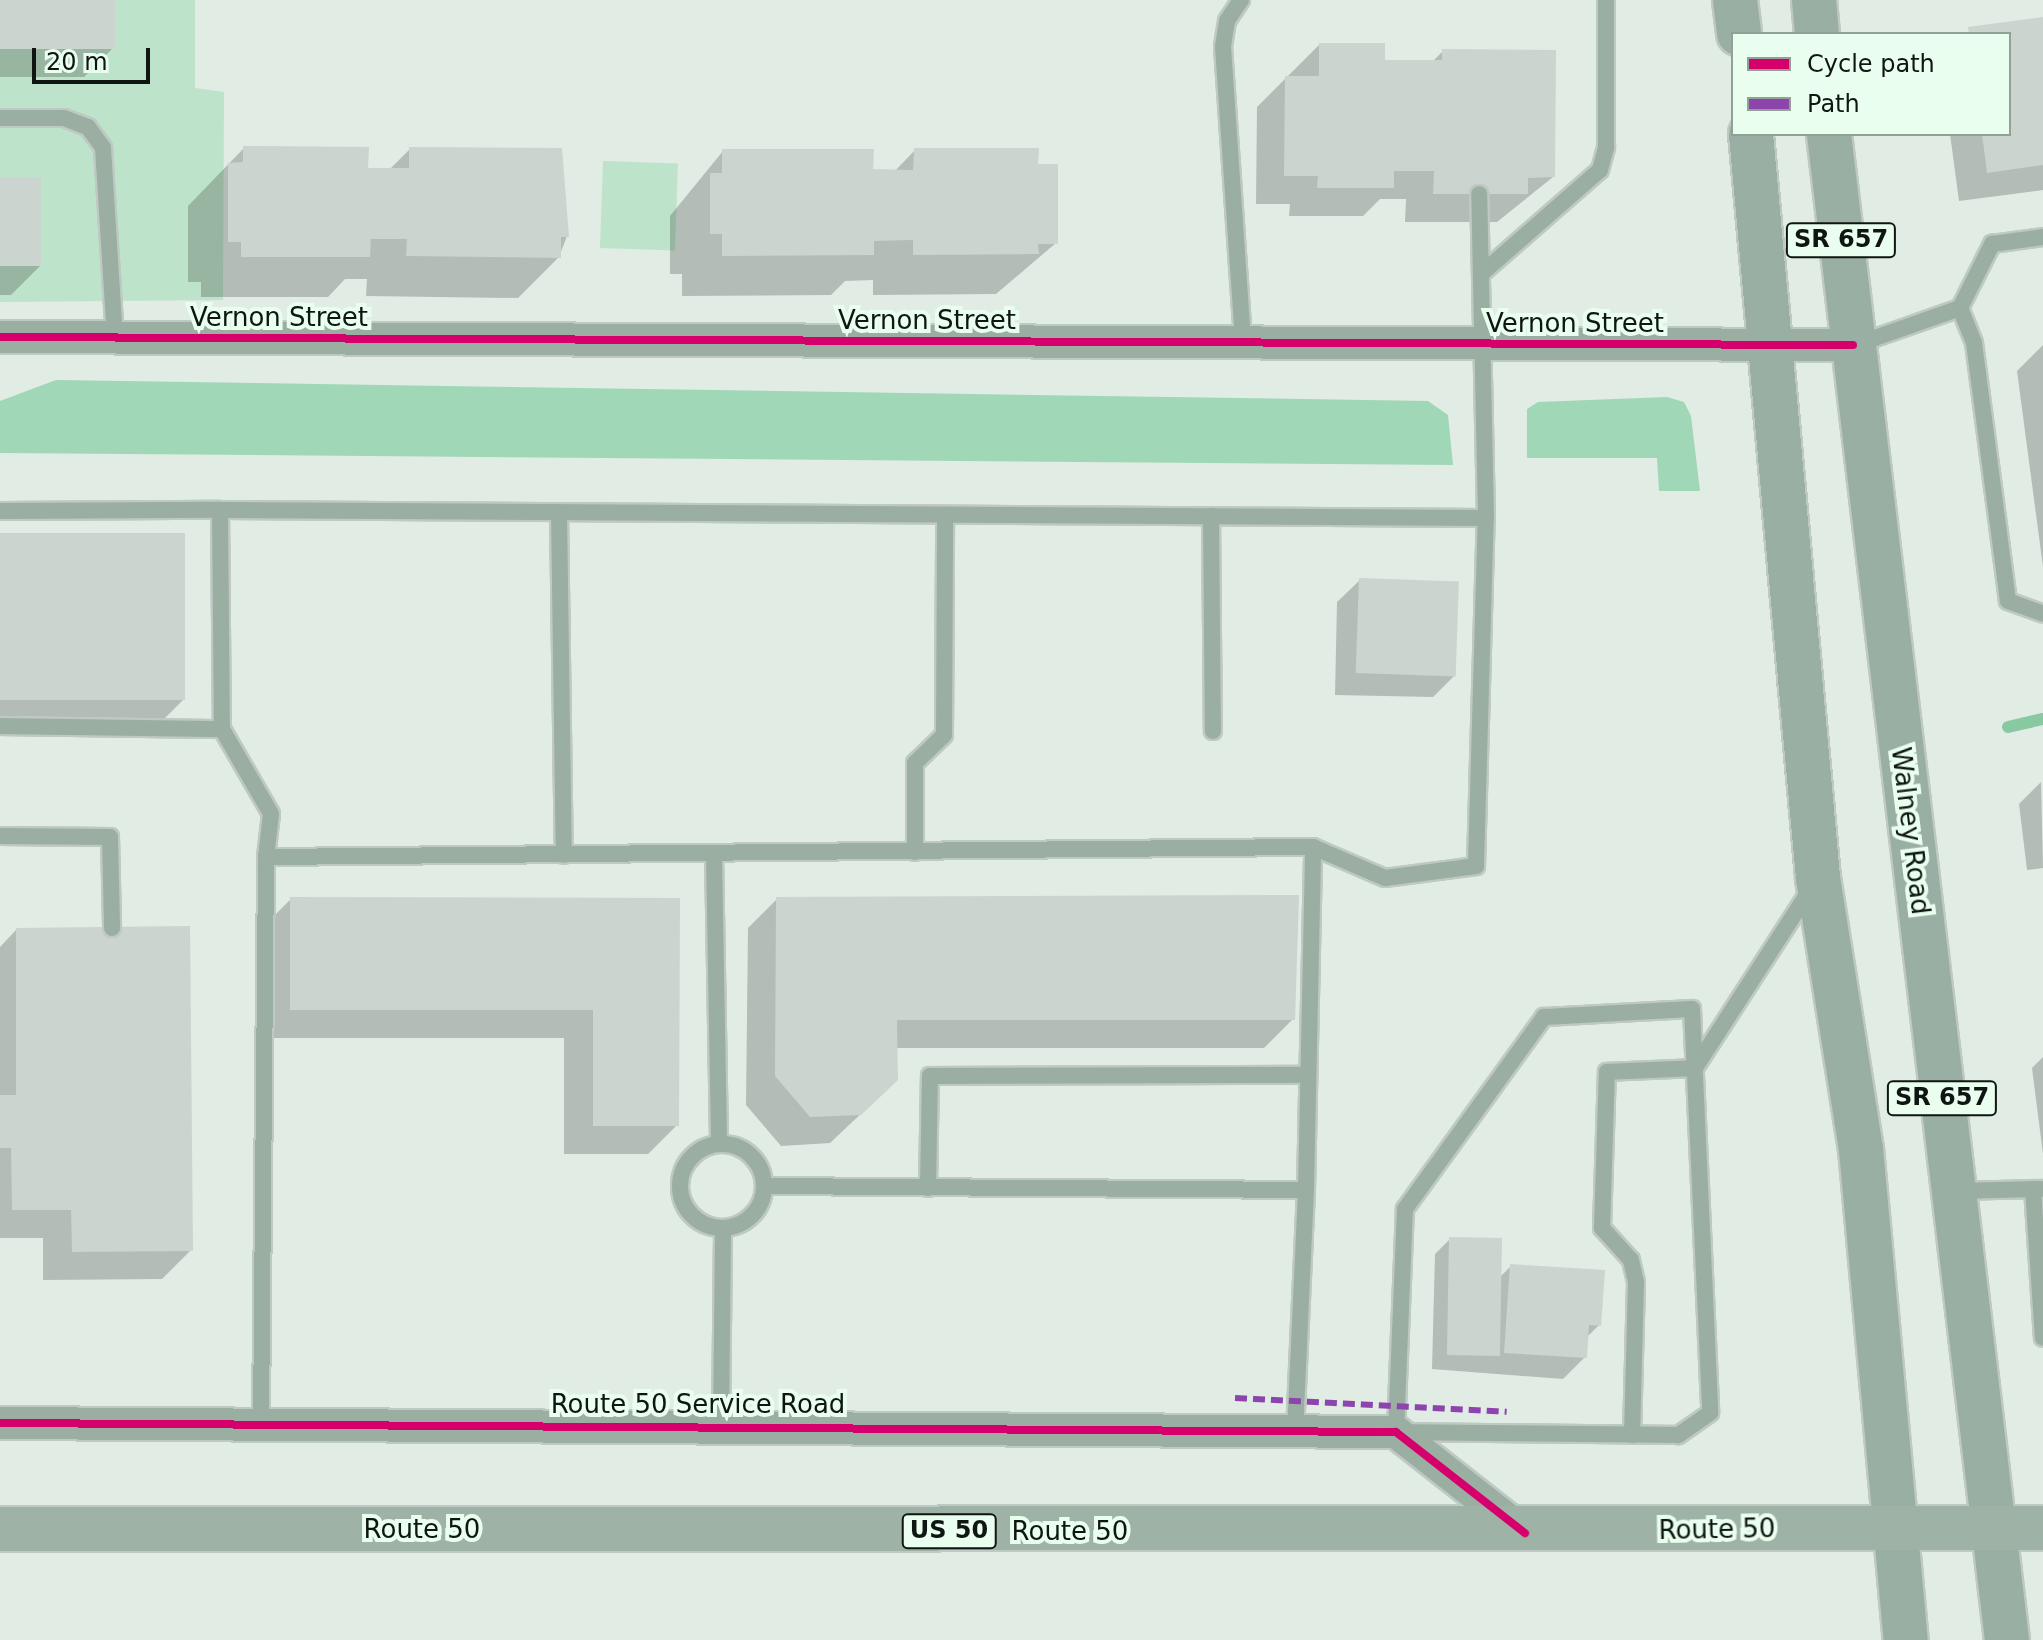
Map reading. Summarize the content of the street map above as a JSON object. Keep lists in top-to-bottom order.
{
  "streets": {
    "highway": ["Route 50", "US 50"],
    "main road": ["SR 657", "Walney Road"],
    "street": ["Vernon Street", "Route 50 Service Road"]
  },
  "crossings": [
    ["SR 657", "Vernon Street"],
    ["SR 657", "Walney Road"],
    ["SR 657", "Route 50"],
    ["Vernon Street", "Walney Road"],
    ["Walney Road", "Route 50"]
  ],
  "legend": ["Cycle path", "Path"],
  "scale_bar": "20 m"
}
